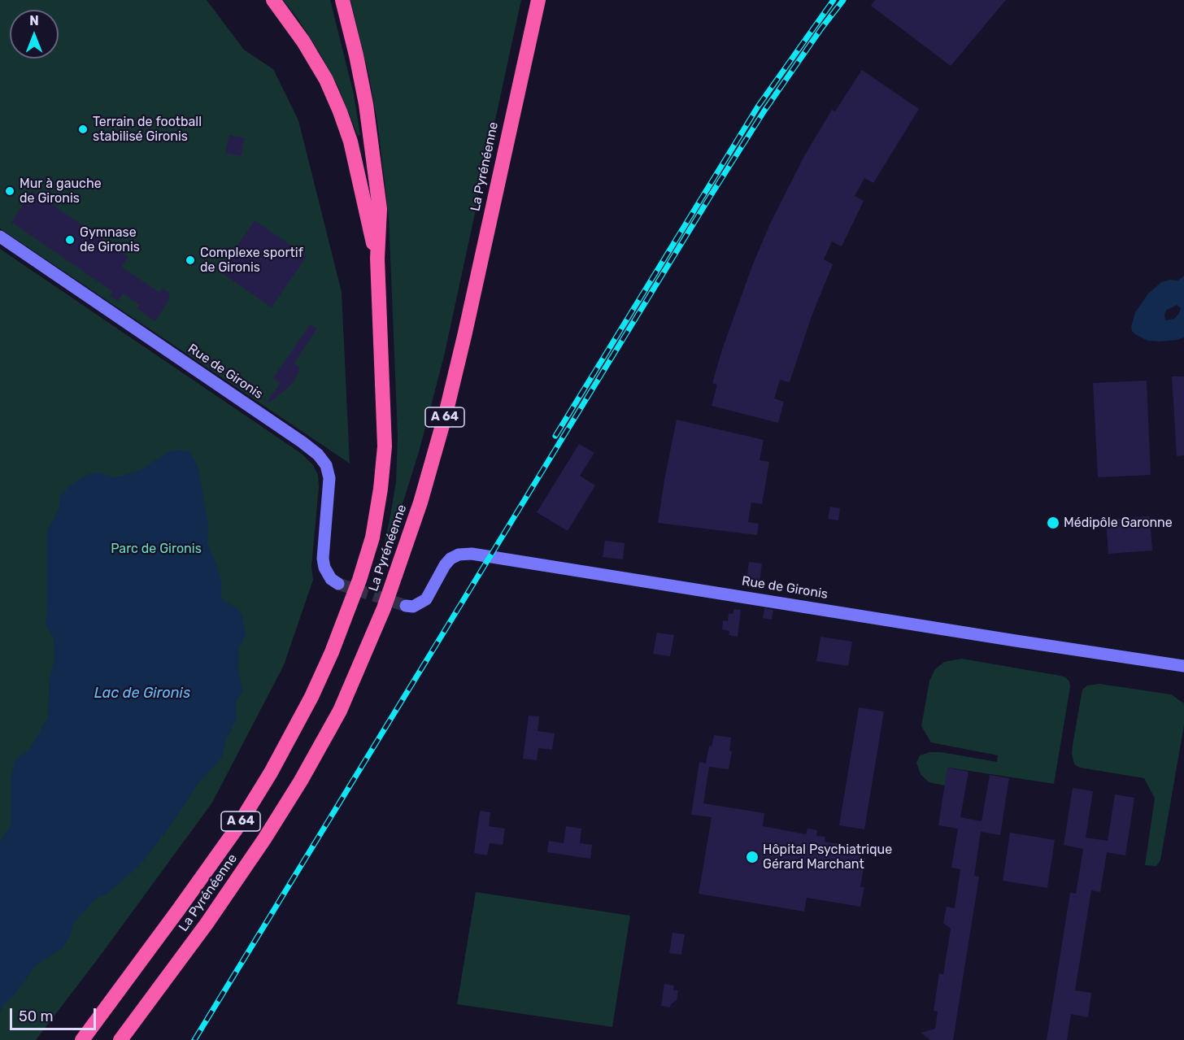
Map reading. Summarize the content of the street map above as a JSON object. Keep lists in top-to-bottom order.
{
  "streets": {
    "highway": ["La Pyrénéenne", "A 64"],
    "street": ["Rue de Gironis"]
  },
  "water": ["Lac de Gironis"],
  "parks": ["Parc de Gironis"],
  "places": [
    "Terrain de football stabilisé Gironis",
    "Mur à gauche de Gironis",
    "Gymnase de Gironis",
    "Complexe sportif de Gironis",
    "Médipôle Garonne",
    "Hôpital Psychiatrique Gérard Marchant"
  ],
  "scale_bar": "50 m",
  "north": "top"
}
